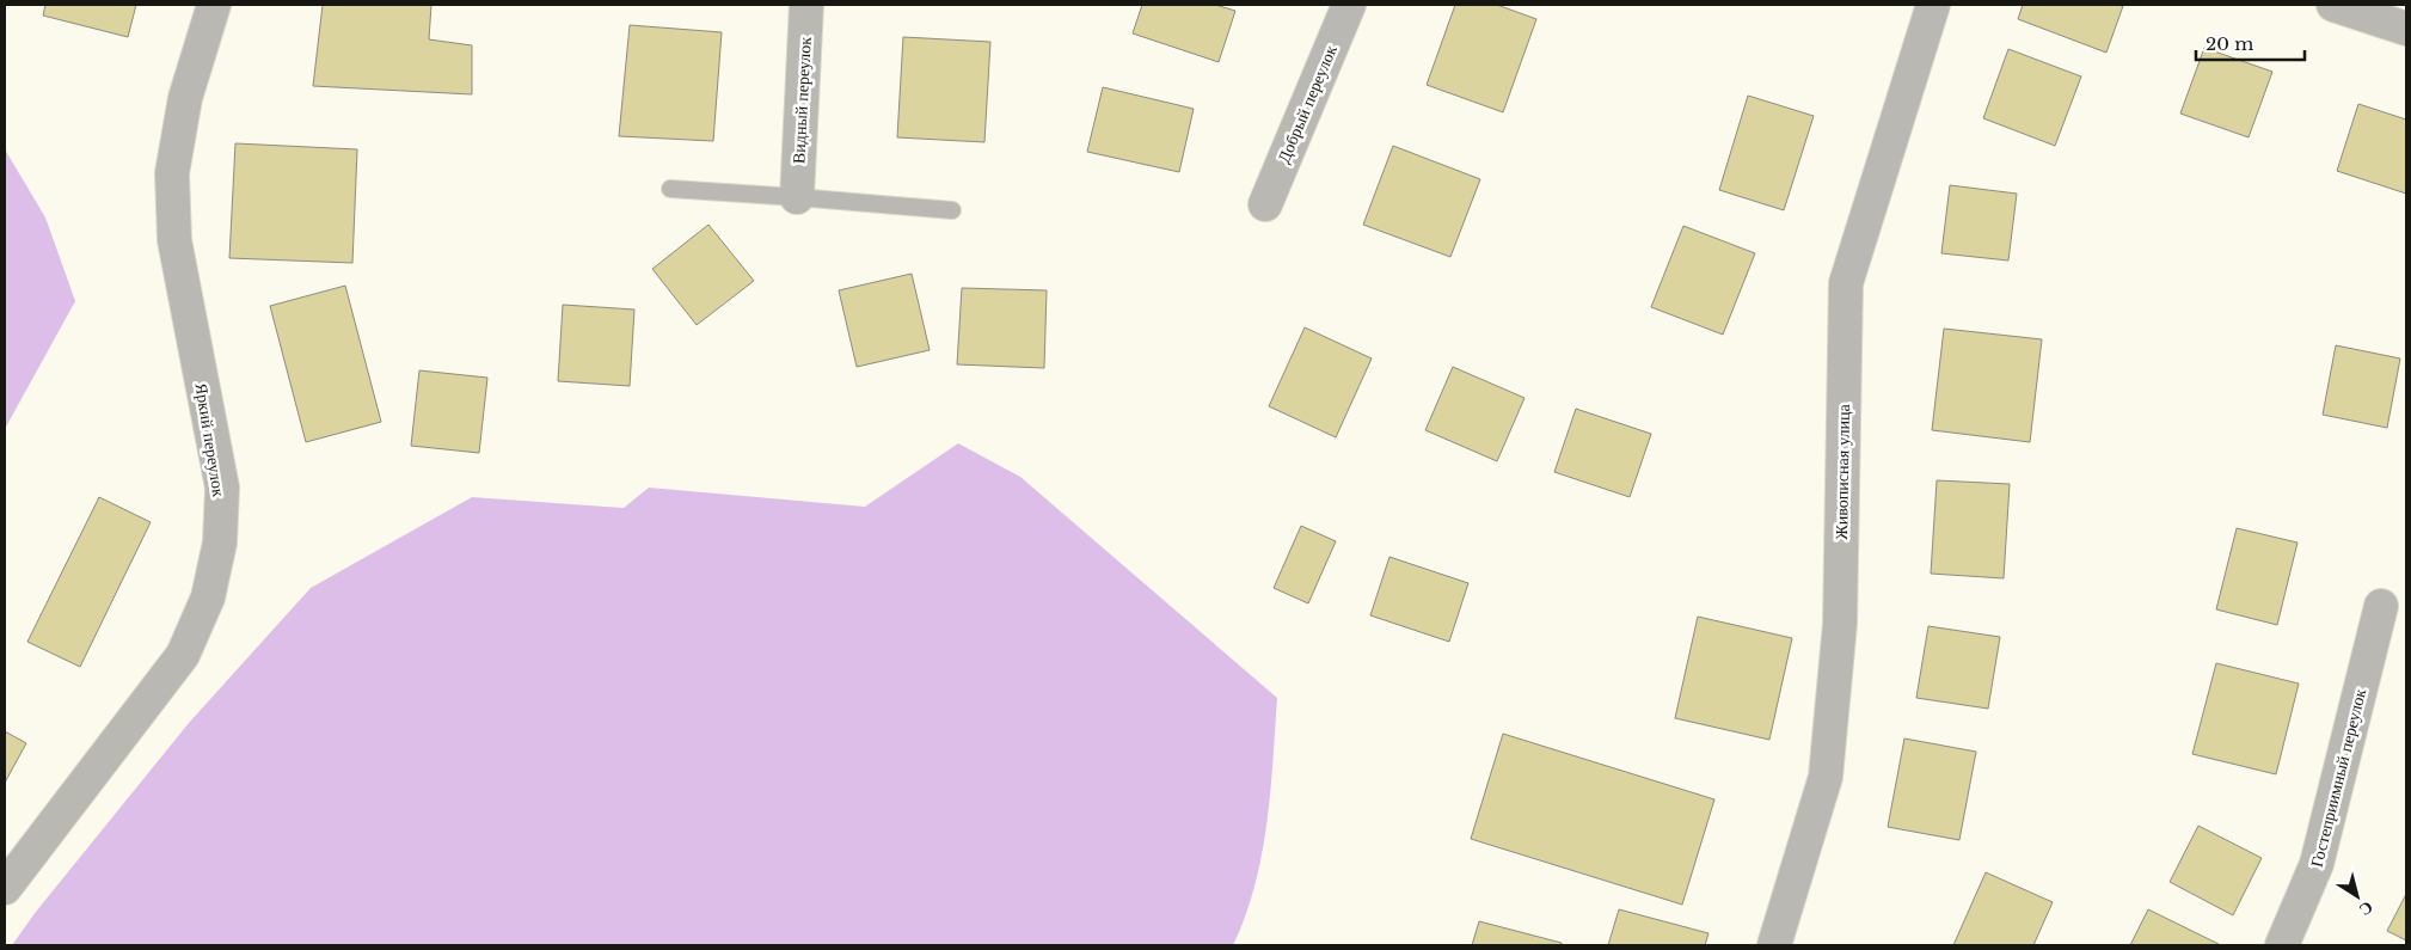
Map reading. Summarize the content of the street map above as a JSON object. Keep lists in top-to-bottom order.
{
  "streets": {
    "street": [
      "Видный переулок",
      "Добрый переулок",
      "Яркий переулок",
      "Живописная улица",
      "Гостеприимный переулок"
    ]
  },
  "scale_bar": "20 m",
  "north": "bottom right"
}
